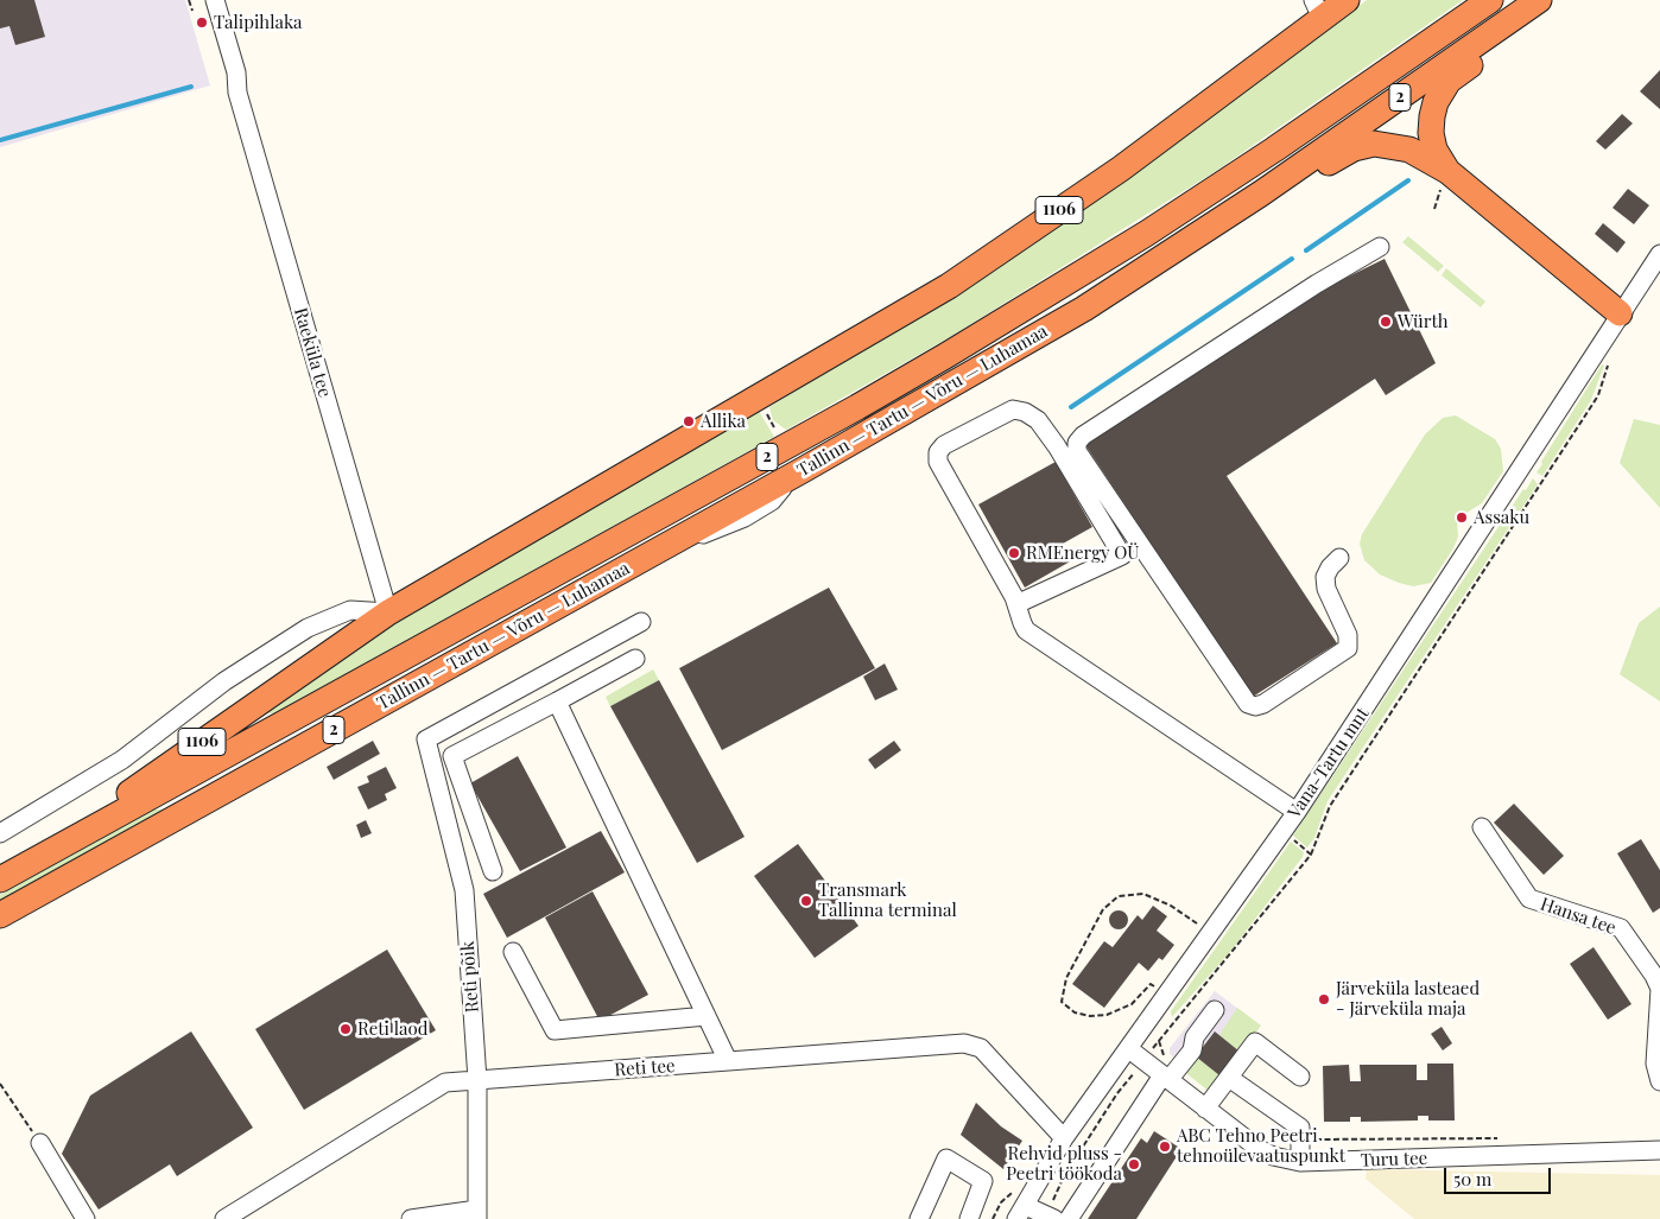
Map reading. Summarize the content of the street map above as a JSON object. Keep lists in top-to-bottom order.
{
  "streets": {
    "highway": ["2", "1106", "Tallinn — Tartu — Võru — Luhamaa"],
    "street": [
      "Raeküla tee",
      "Vana-Tartu mnt",
      "Hansa tee",
      "Reti põik",
      "Reti tee",
      "Turu tee"
    ]
  },
  "crossings": [
    ["1106", "Raeküla tee"],
    ["1106", "Tallinn — Tartu — Võru — Luhamaa"],
    ["Vana-Tartu mnt", "Reti tee"],
    ["Vana-Tartu mnt", "Turu tee"],
    ["Reti põik", "Reti tee"]
  ],
  "places": [
    "Talipihlaka",
    "Würth",
    "Allika",
    "Assaku",
    "RMEnergy OÜ",
    "Transmark Tallinna terminal",
    "Järveküla lasteaed - Järveküla maja",
    "Reti laod",
    "ABC Tehno Peetri tehnoülevaatuspunkt",
    "Rehvid pluss - Peetri töökoda"
  ],
  "scale_bar": "50 m"
}
